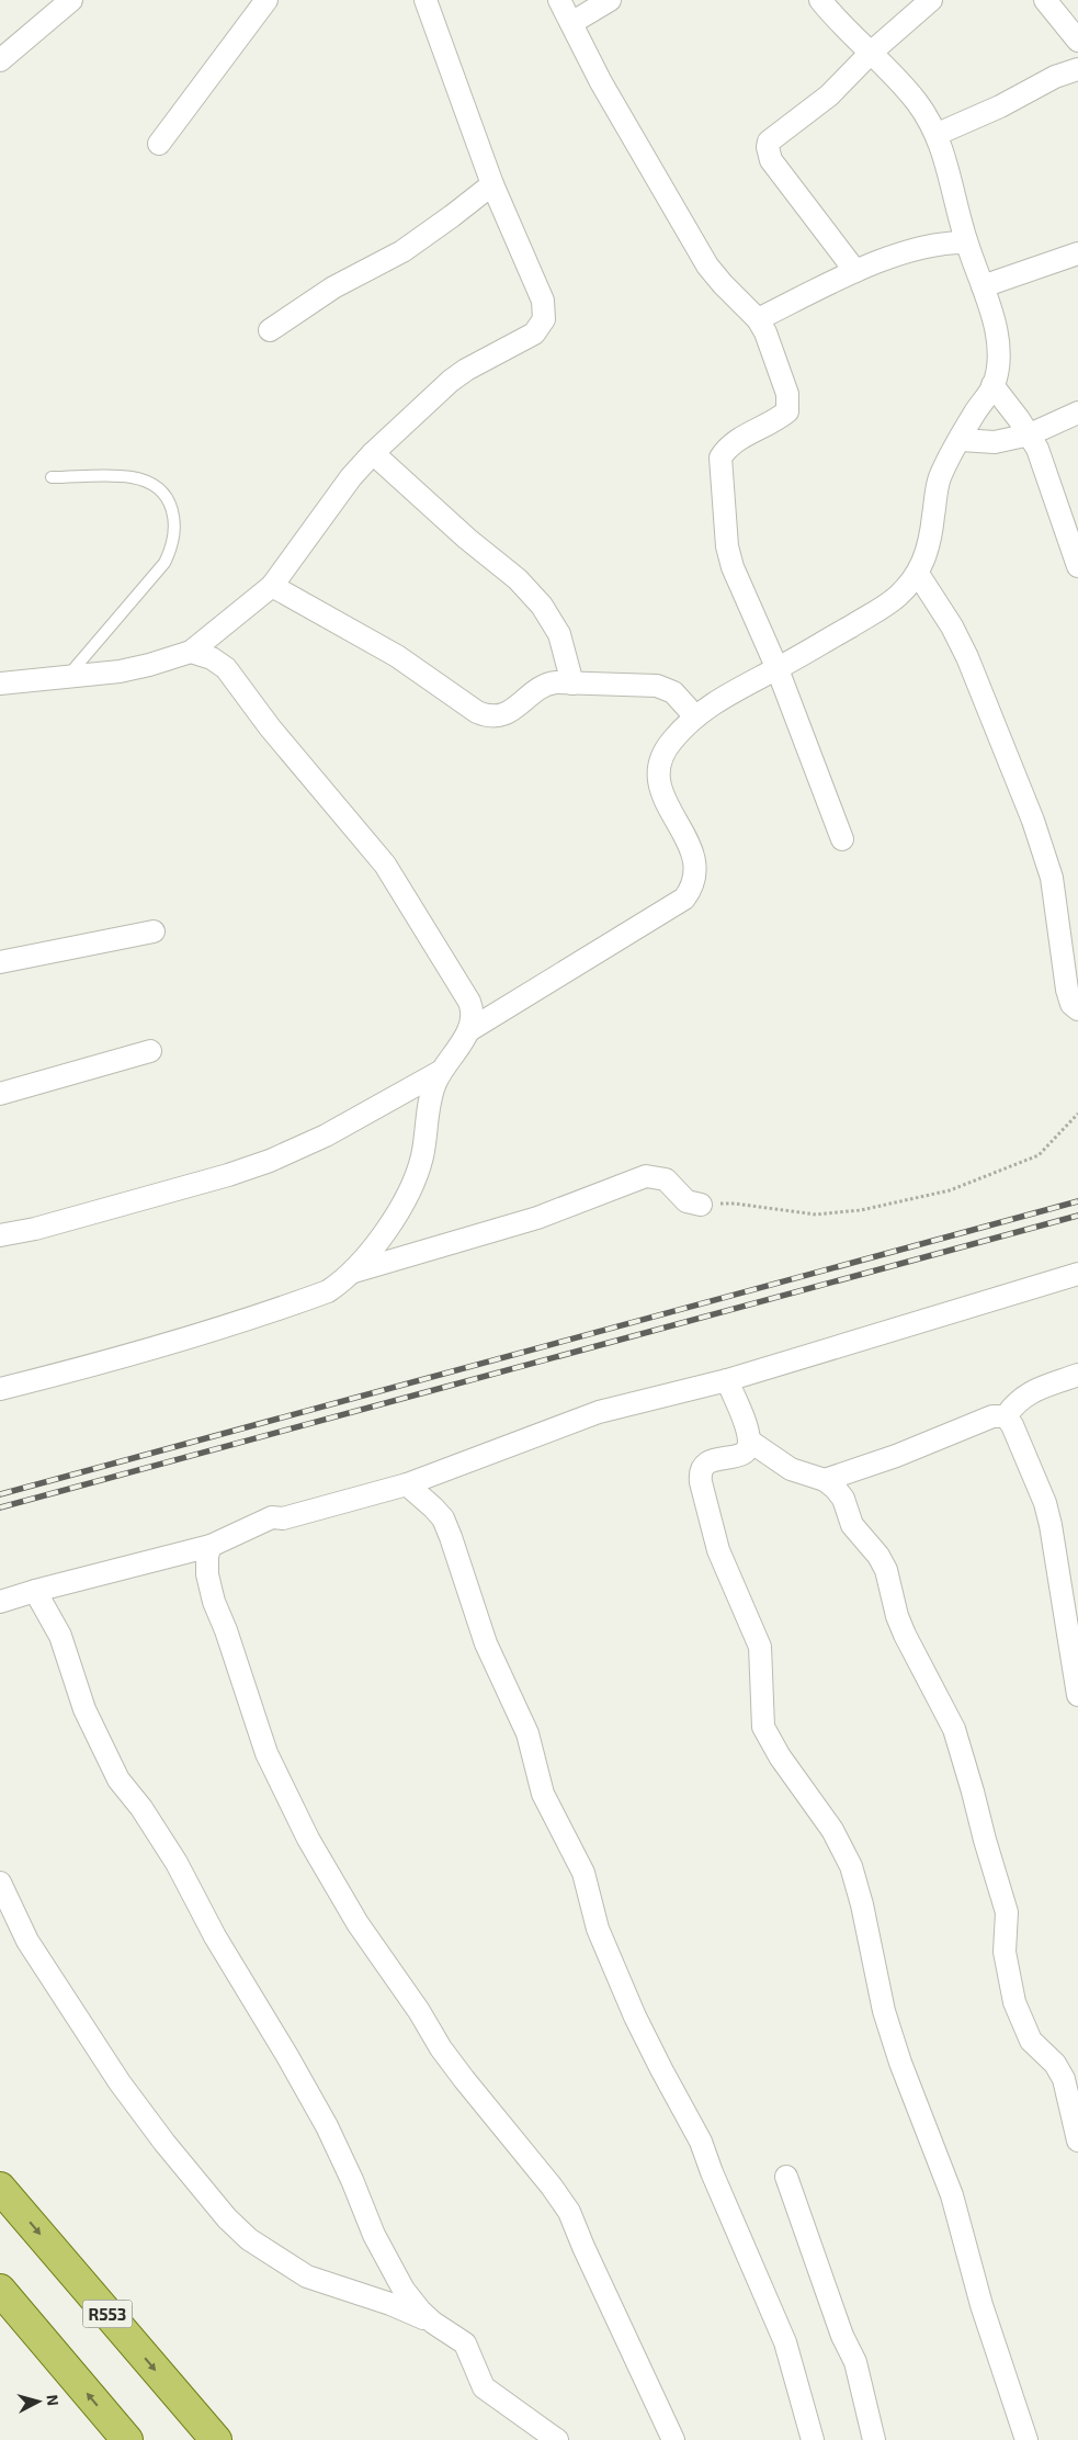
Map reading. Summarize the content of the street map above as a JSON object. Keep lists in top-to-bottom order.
{
  "streets": {
    "main road": ["R553"]
  },
  "north": "right"
}
